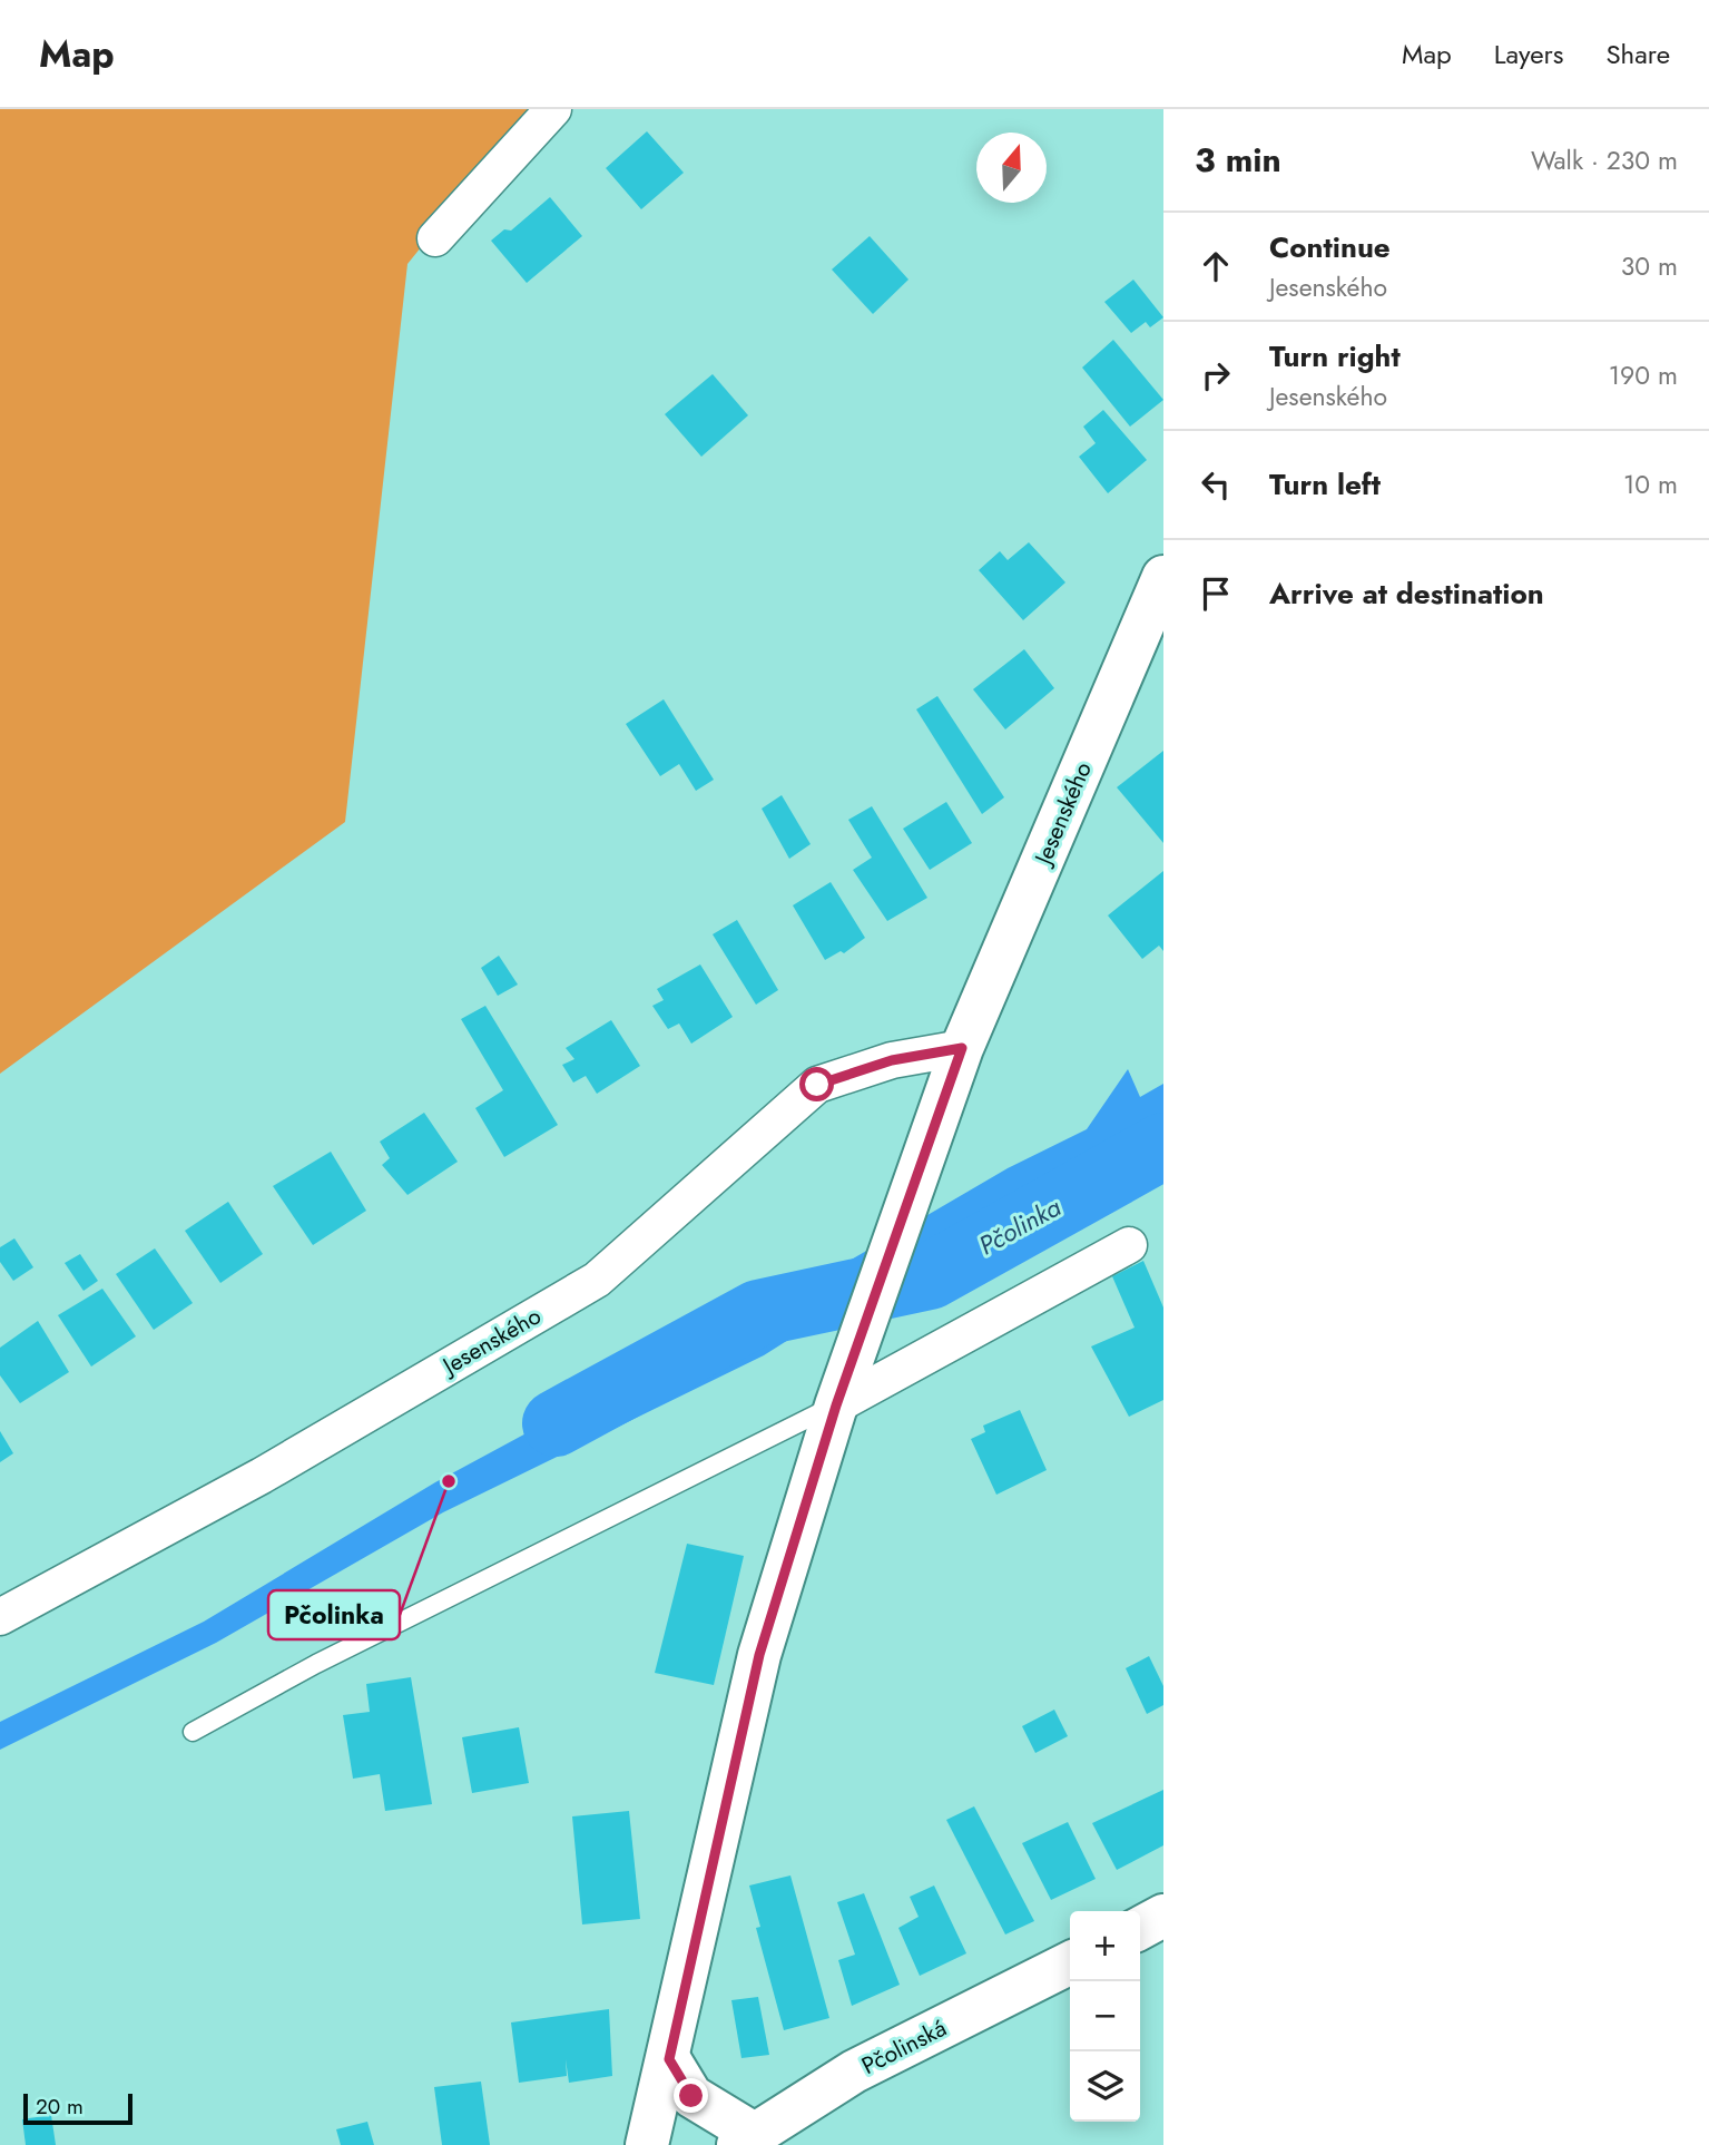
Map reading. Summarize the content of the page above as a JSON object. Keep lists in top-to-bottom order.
{
  "streets": {
    "street": ["Jesenského", "Pčolinská"]
  },
  "water": ["Pčolinka"],
  "places": ["Pčolinka"],
  "scale_bar": "20 m",
  "north": "top",
  "page": {
    "header": "Map",
    "nav": ["Map", "Layers", "Share"],
    "heading": ["3 min", "Walk · 230 m"],
    "list": [
      ["Continue", "Jesenského", "30 m"],
      ["Turn right", "Jesenského", "190 m"],
      ["Turn left", "10 m"],
      "Arrive at destination"
    ],
    "map_buttons": ["+", "−"],
    "scale": "20 m"
  }
}
